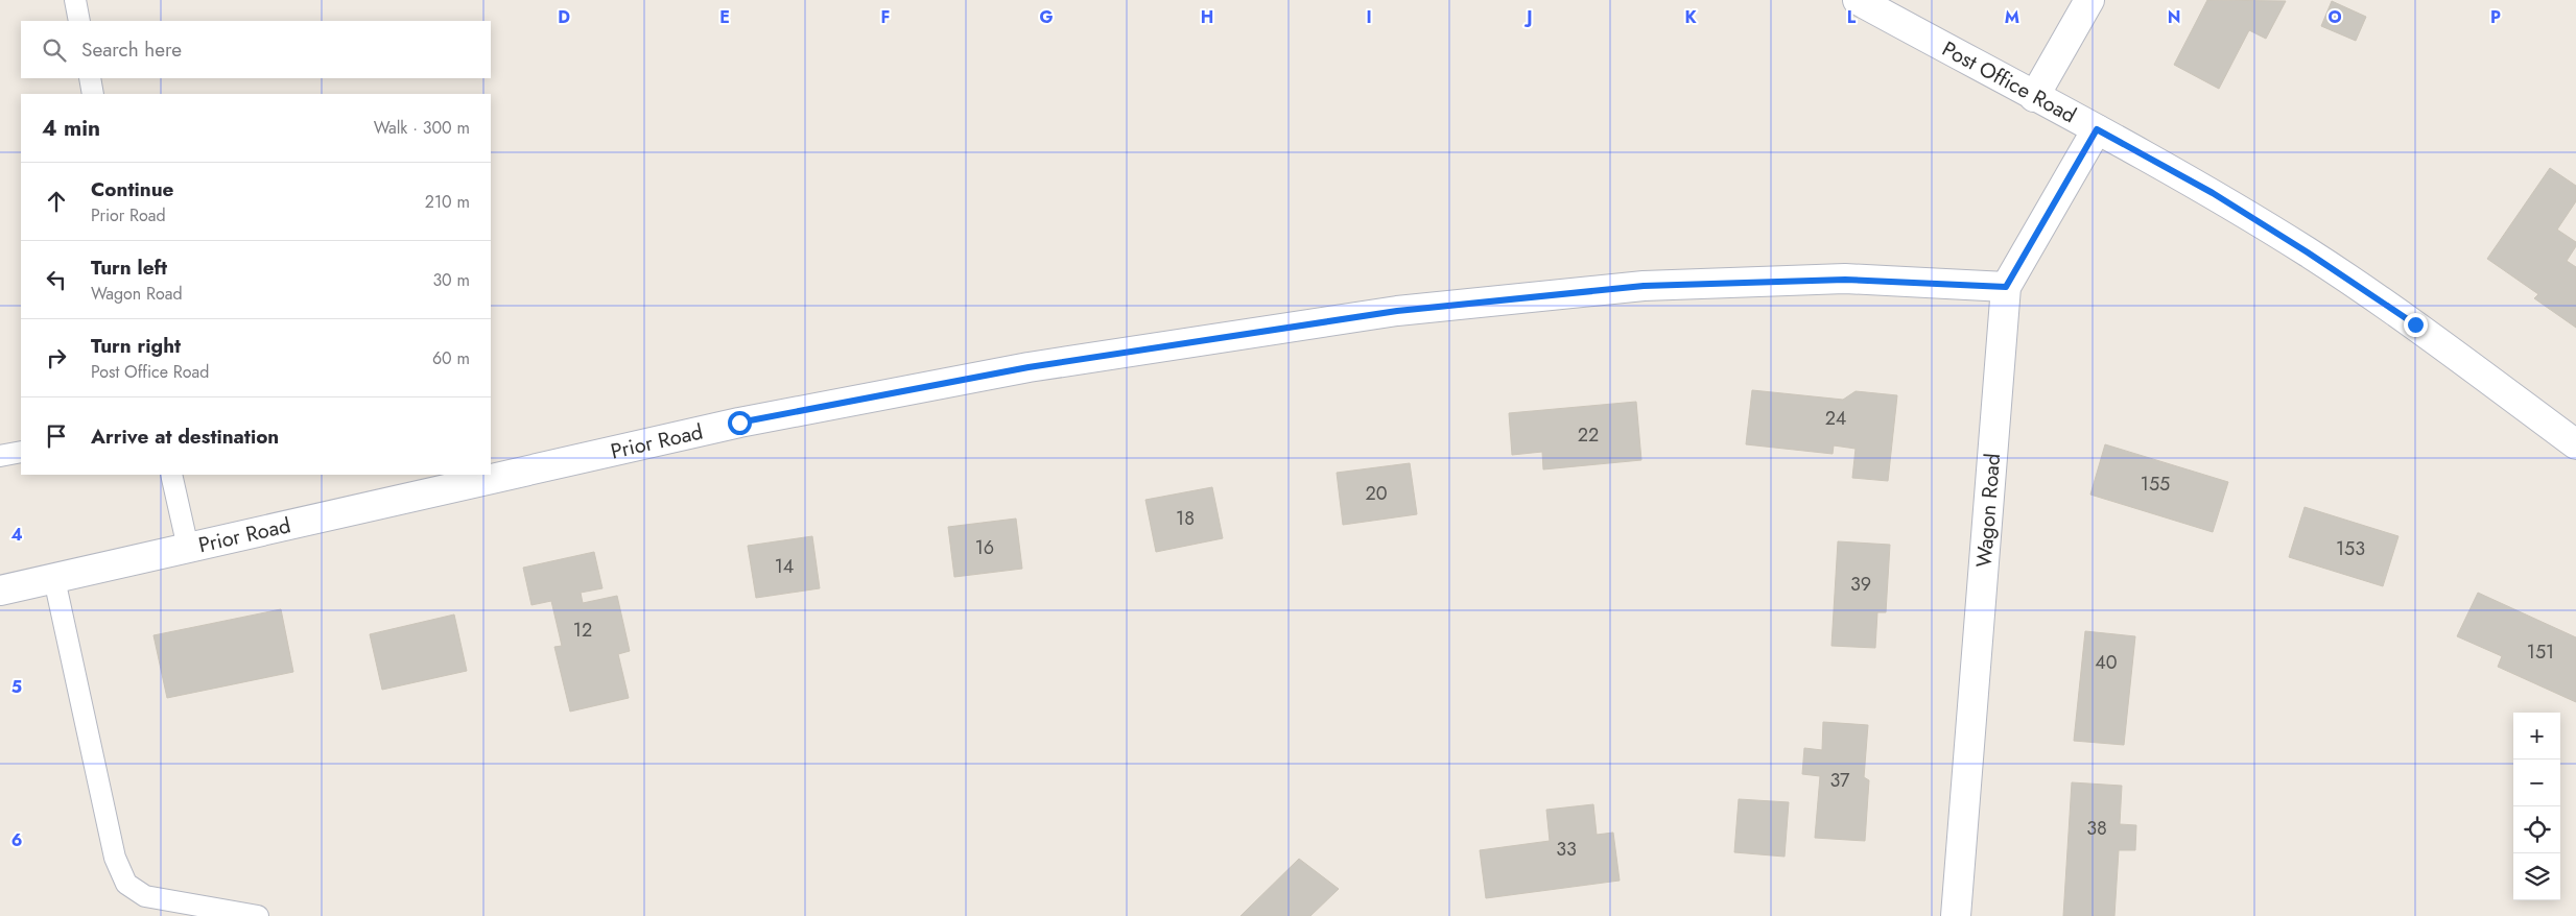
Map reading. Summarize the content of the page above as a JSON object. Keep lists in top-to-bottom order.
{
  "streets": {
    "street": ["Post Office Road", "Prior Road", "Wagon Road"]
  },
  "crossings": [
    ["Post Office Road", "Wagon Road"],
    ["Prior Road", "Wagon Road"]
  ],
  "house_numbers": [
    "24",
    "22",
    "155",
    "20",
    "18",
    "16",
    "153",
    "14",
    "39",
    "12",
    "151",
    "40",
    "37",
    "38",
    "33"
  ],
  "page": {
    "search": "Search here",
    "heading": ["4 min", "Walk · 300 m"],
    "list": [
      ["Continue", "Prior Road", "210 m"],
      ["Turn left", "Wagon Road", "30 m"],
      ["Turn right", "Post Office Road", "60 m"],
      "Arrive at destination"
    ],
    "map_buttons": ["+", "−"]
  },
  "grid": {
    "columns": [
      "D",
      "E",
      "F",
      "G",
      "H",
      "I",
      "J",
      "K",
      "L",
      "M",
      "N",
      "O",
      "P"
    ],
    "rows": ["4", "5", "6"]
  }
}
